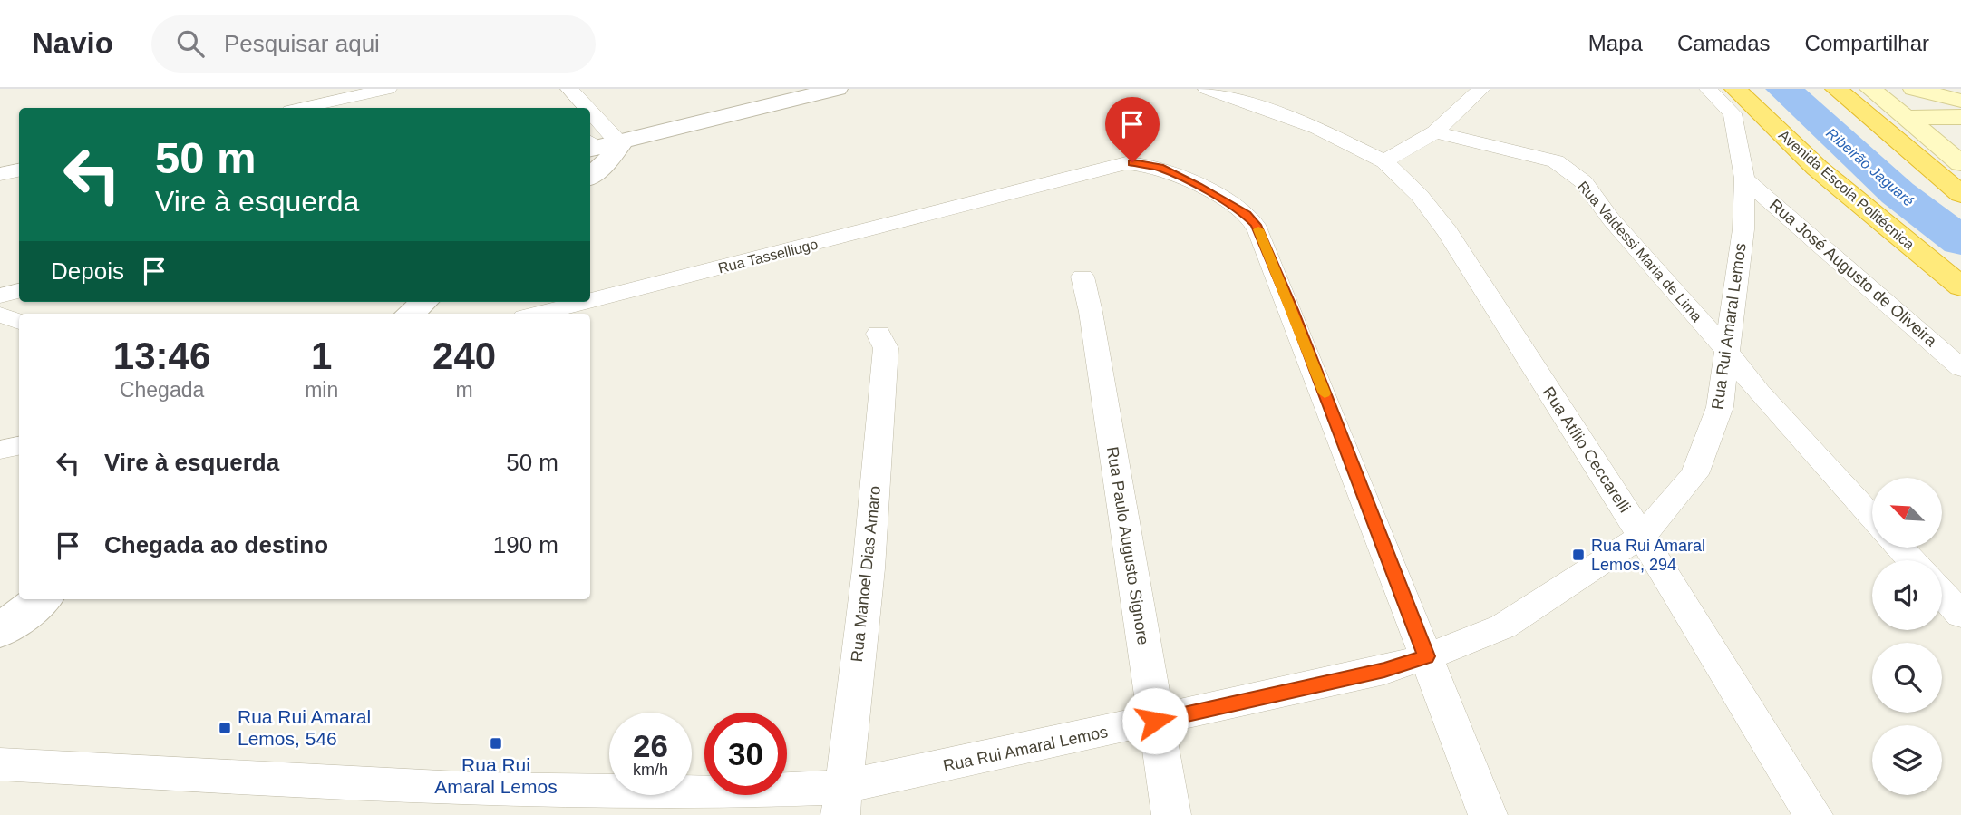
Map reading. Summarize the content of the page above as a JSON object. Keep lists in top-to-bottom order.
{
  "streets": {
    "highway": ["Avenida Escola Politécnica"],
    "street": [
      "Rua Valdessi Maria de Lima",
      "Rua Tasselliugo",
      "Rua José Augusto de Oliveira",
      "Rua Rui Amaral Lemos",
      "Rua Atílio Ceccarelli",
      "Rua Paulo Augusto Signore",
      "Rua Manoel Dias Amaro"
    ]
  },
  "crossings": [
    ["Rua Valdessi Maria de Lima", "Rua Rui Amaral Lemos"],
    ["Rua Tasselliugo", "Rua Rui Amaral Lemos"],
    ["Rua José Augusto de Oliveira", "Rua Rui Amaral Lemos"],
    ["Rua Rui Amaral Lemos", "Rua Atílio Ceccarelli"],
    ["Rua Rui Amaral Lemos", "Rua Paulo Augusto Signore"],
    ["Rua Rui Amaral Lemos", "Rua Manoel Dias Amaro"]
  ],
  "water": ["Ribeirão Jaguaré"],
  "places": {
    "transit": ["Rua Rui Amaral Lemos, 294", "Rua Rui Amaral Lemos, 546", "Rua Rui Amaral Lemos"]
  },
  "north": "top left",
  "page": {
    "header": "Navio",
    "search": "Pesquisar aqui",
    "nav": ["Mapa", "Camadas", "Compartilhar"],
    "turn": ["50 m", "Vire à esquerda"],
    "then": "Depois",
    "eta": [
      "13:46",
      "Chegada",
      "1",
      "min",
      "240",
      "m"
    ],
    "list": [
      {
        "name": "Vire à esquerda",
        "value": "50 m"
      },
      {
        "name": "Chegada ao destino",
        "value": "190 m"
      }
    ],
    "speed": "26 km/h",
    "limit": "30"
  }
}
